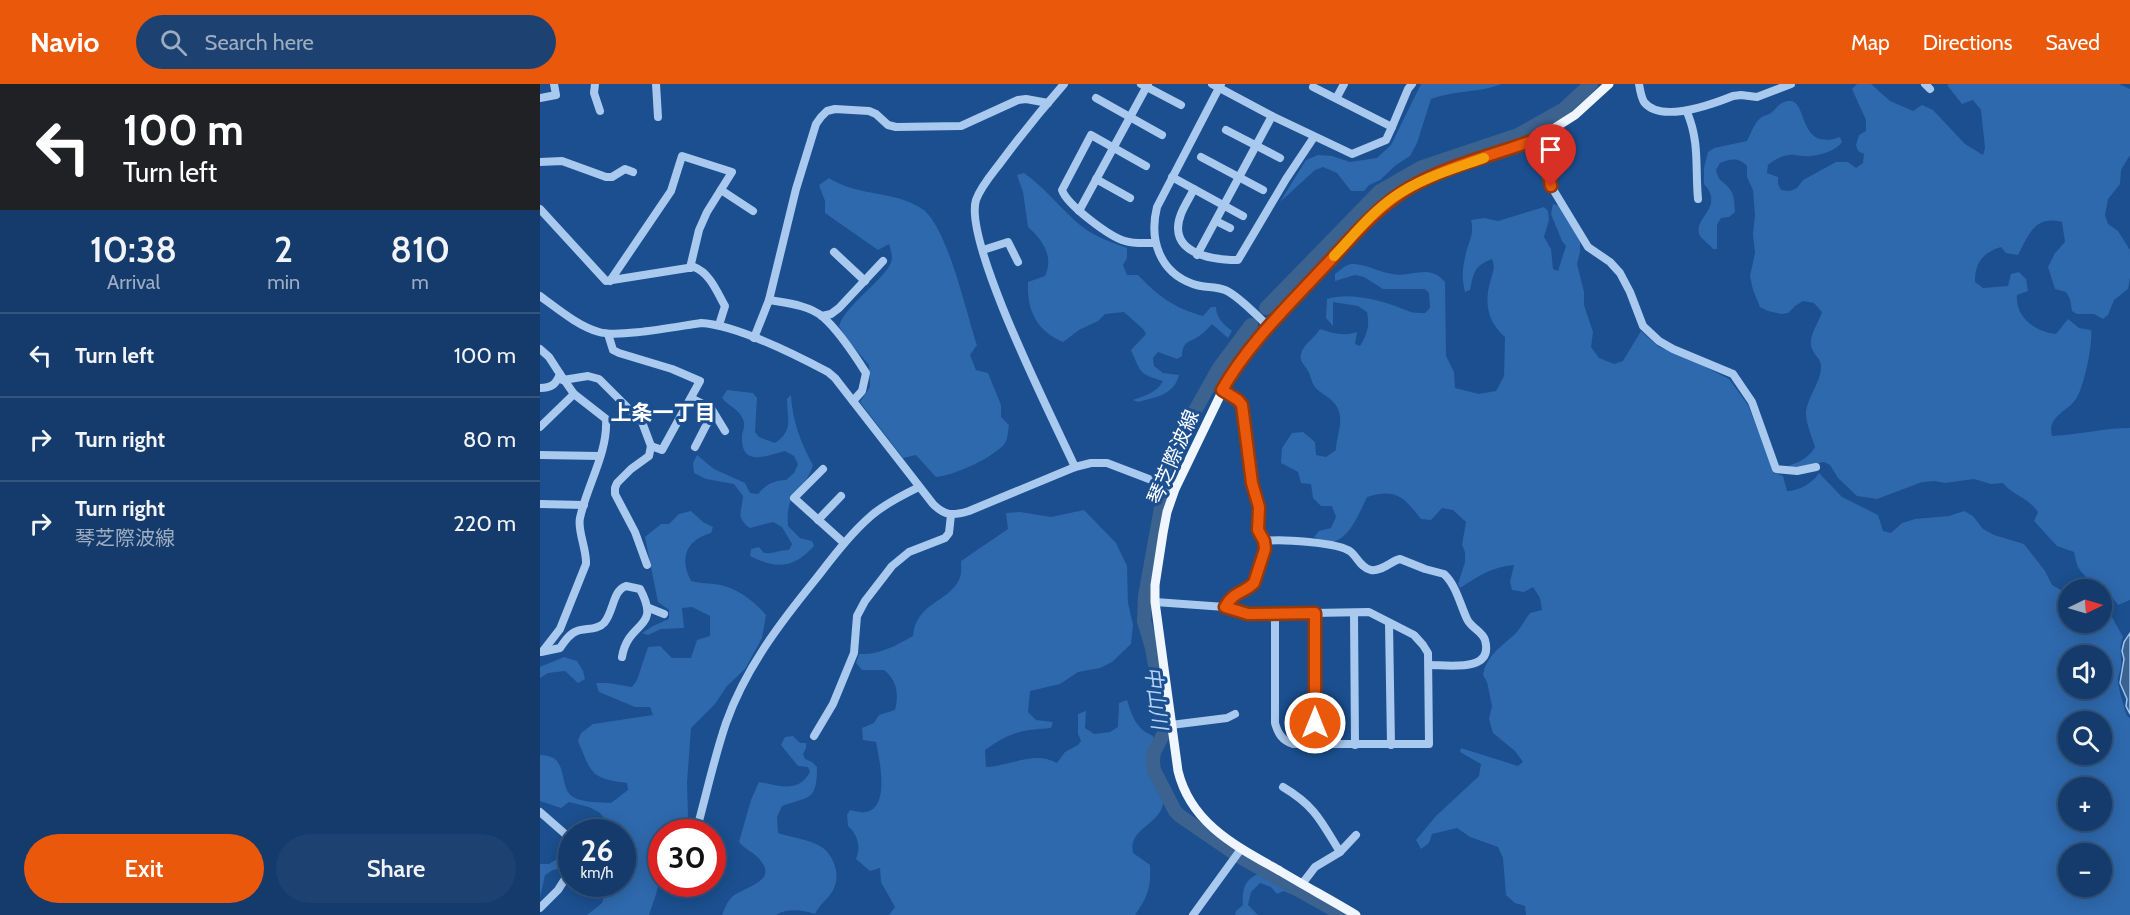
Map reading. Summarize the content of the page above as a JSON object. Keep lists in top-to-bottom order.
{
  "streets": {
    "main road": ["琴芝際波線"]
  },
  "districts": ["上条一丁目"],
  "water": ["中山川"],
  "north": "right",
  "page": {
    "header": "Navio",
    "search": "Search here",
    "nav": ["Map", "Directions", "Saved"],
    "turn": ["100 m", "Turn left"],
    "eta": [
      "10:38",
      "Arrival",
      "2",
      "min",
      "810",
      "m"
    ],
    "list": [
      {
        "name": "Turn left",
        "value": "100 m"
      },
      {
        "name": "Turn right",
        "value": "80 m"
      },
      {
        "name": "Turn right",
        "note": "琴芝際波線",
        "value": "220 m"
      }
    ],
    "map_buttons": ["+", "−"],
    "speed": "26 km/h",
    "limit": "30",
    "buttons": ["Exit", "Share"]
  }
}
